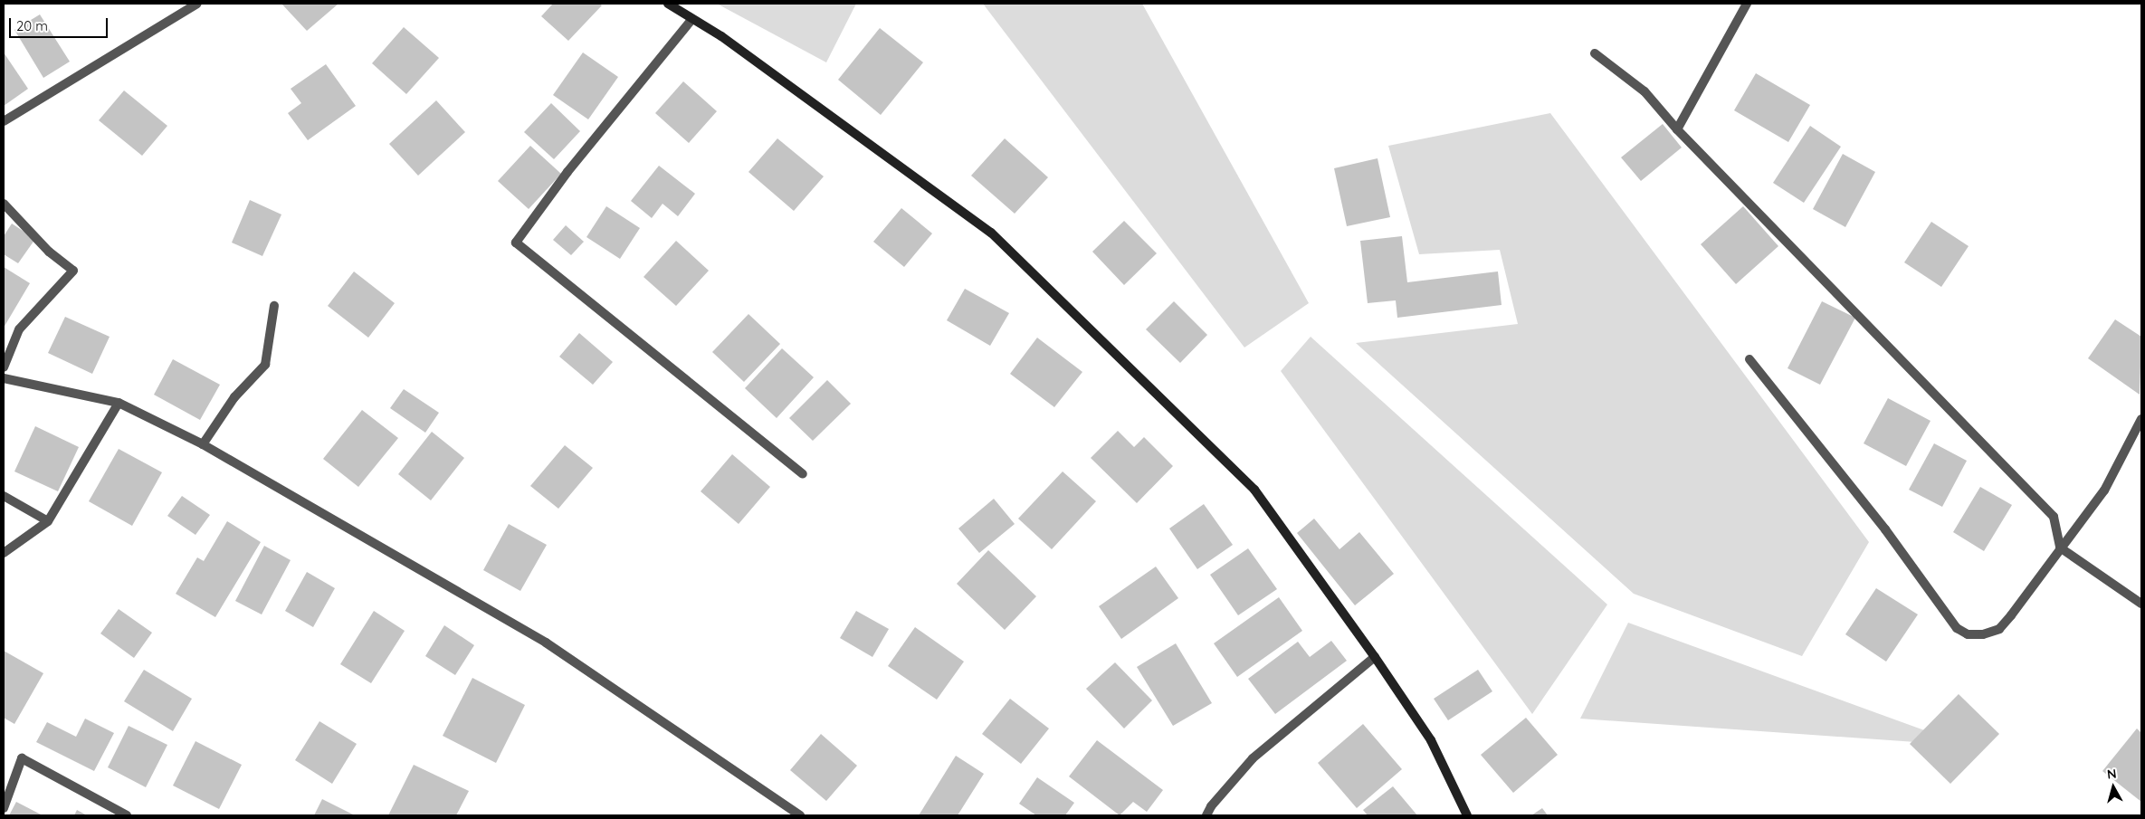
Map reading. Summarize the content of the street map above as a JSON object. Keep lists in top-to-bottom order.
{
  "scale_bar": "20 m",
  "north": "top"
}
